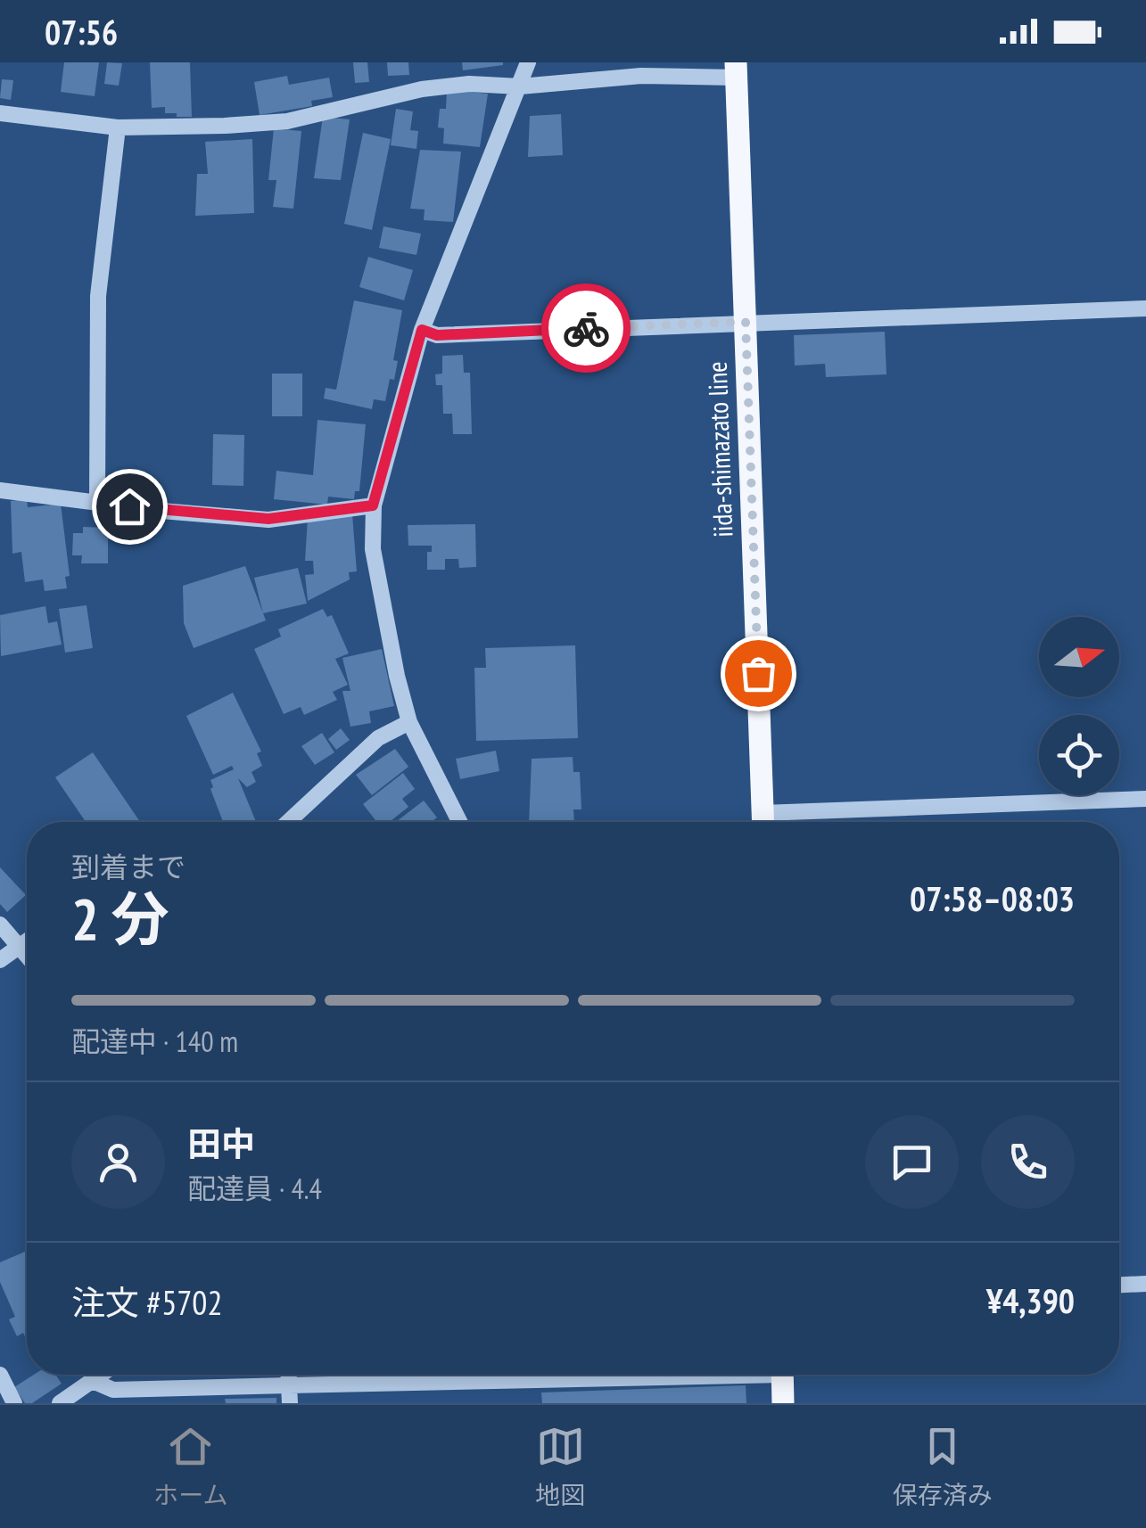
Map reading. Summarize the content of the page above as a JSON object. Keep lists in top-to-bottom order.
{
  "streets": {
    "main road": ["iida-shimazato line"]
  },
  "north": "right",
  "page": {
    "status": "07:56",
    "heading": ["2 分", "到着まで", "07:58–08:03"],
    "panel": [
      "田中",
      "配達員 · 4.4",
      "注文 #5702",
      "¥4,390"
    ],
    "bar": "配達中 · 140 m",
    "tabs": ["ホーム", "地図", "保存済み"]
  }
}
